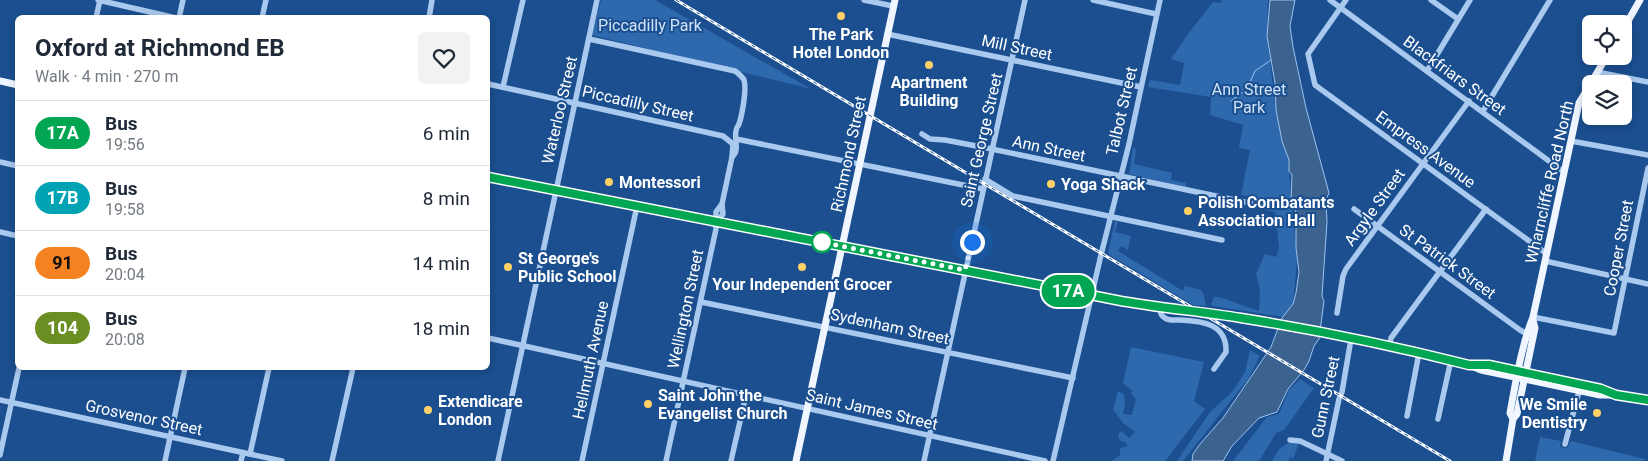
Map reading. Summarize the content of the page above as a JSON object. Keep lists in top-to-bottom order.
{
  "streets": {
    "main road": ["Richmond Street", "Wharncliffe Road North"],
    "street": [
      "Mill Street",
      "Blackfriars Street",
      "Piccadilly Street",
      "Waterloo Street",
      "Talbot Street",
      "Saint George Street",
      "Ann Street",
      "Empress Avenue",
      "Argyle Street",
      "Cooper Street",
      "St Patrick Street",
      "Wellington Street",
      "Sydenham Street",
      "Hellmuth Avenue",
      "Gunn Street",
      "Saint James Street",
      "Grosvenor Street"
    ]
  },
  "crossings": [
    ["Mill Street", "Talbot Street"],
    ["Mill Street", "Saint George Street"],
    ["Mill Street", "Richmond Street"],
    ["Blackfriars Street", "Empress Avenue"],
    ["Blackfriars Street", "Wharncliffe Road North"],
    ["Blackfriars Street", "Argyle Street"],
    ["Piccadilly Street", "Waterloo Street"],
    ["Piccadilly Street", "Saint George Street"],
    ["Piccadilly Street", "Richmond Street"],
    ["Piccadilly Street", "Wellington Street"],
    ["Waterloo Street", "Wellington Street"],
    ["Waterloo Street", "Saint James Street"],
    ["Talbot Street", "Ann Street"],
    ["Talbot Street", "Sydenham Street"],
    ["Saint George Street", "Ann Street"],
    ["Saint George Street", "Sydenham Street"],
    ["Saint George Street", "Saint James Street"],
    ["Empress Avenue", "Wharncliffe Road North"],
    ["Empress Avenue", "Argyle Street"],
    ["Empress Avenue", "Cooper Street"],
    ["Richmond Street", "Sydenham Street"],
    ["Richmond Street", "Saint James Street"],
    ["Wharncliffe Road North", "Cooper Street"],
    ["Wharncliffe Road North", "St Patrick Street"],
    ["Argyle Street", "St Patrick Street"],
    ["Wellington Street", "Sydenham Street"],
    ["Wellington Street", "Saint James Street"],
    ["Hellmuth Avenue", "Saint James Street"]
  ],
  "parks": ["Piccadilly Park", "Ann Street Park"],
  "places": [
    "The Park Hotel London",
    "Apartment Building",
    "Montessori",
    "Yoga Shack",
    "Polish Combatants Association Hall",
    "St George's Public School",
    "Your Independent Grocer",
    "Saint John the Evangelist Church",
    "Extendicare London",
    "We Smile Dentistry"
  ],
  "lines": ["bus line 17A"],
  "page": {
    "on_map": "17A",
    "heading": ["Oxford at Richmond EB", "Walk · 4 min · 270 m"],
    "list": [
      {
        "mark": "17A",
        "name": "Bus",
        "note": "19:56",
        "value": "6 min"
      },
      {
        "mark": "17B",
        "name": "Bus",
        "note": "19:58",
        "value": "8 min"
      },
      {
        "mark": "91",
        "name": "Bus",
        "note": "20:04",
        "value": "14 min"
      },
      {
        "mark": "104",
        "name": "Bus",
        "note": "20:08",
        "value": "18 min"
      }
    ]
  }
}
